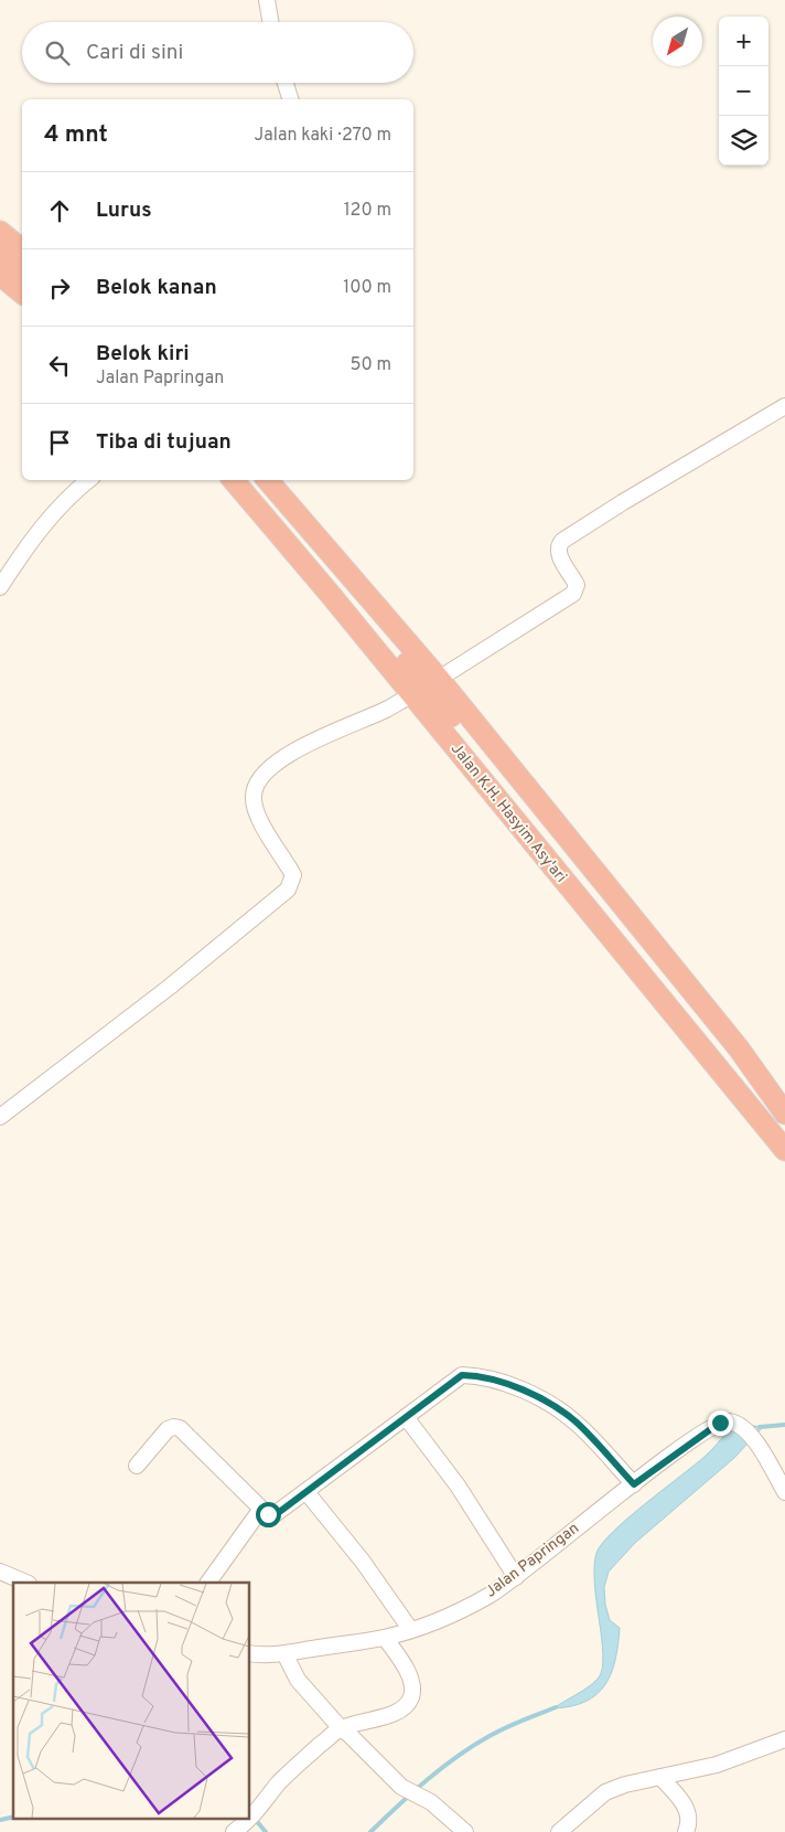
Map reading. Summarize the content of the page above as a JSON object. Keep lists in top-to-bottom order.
{
  "streets": {
    "highway": ["Jalan K.H. Hasyim Asy'ari"],
    "street": ["Jalan Papringan"]
  },
  "north": "bottom left",
  "page": {
    "map_buttons": ["+", "−"],
    "search": "Cari di sini",
    "heading": ["4 mnt", "Jalan kaki · 270 m"],
    "list": [
      ["Lurus", "120 m"],
      ["Belok kanan", "100 m"],
      ["Belok kiri", "Jalan Papringan", "50 m"],
      "Tiba di tujuan"
    ]
  }
}
